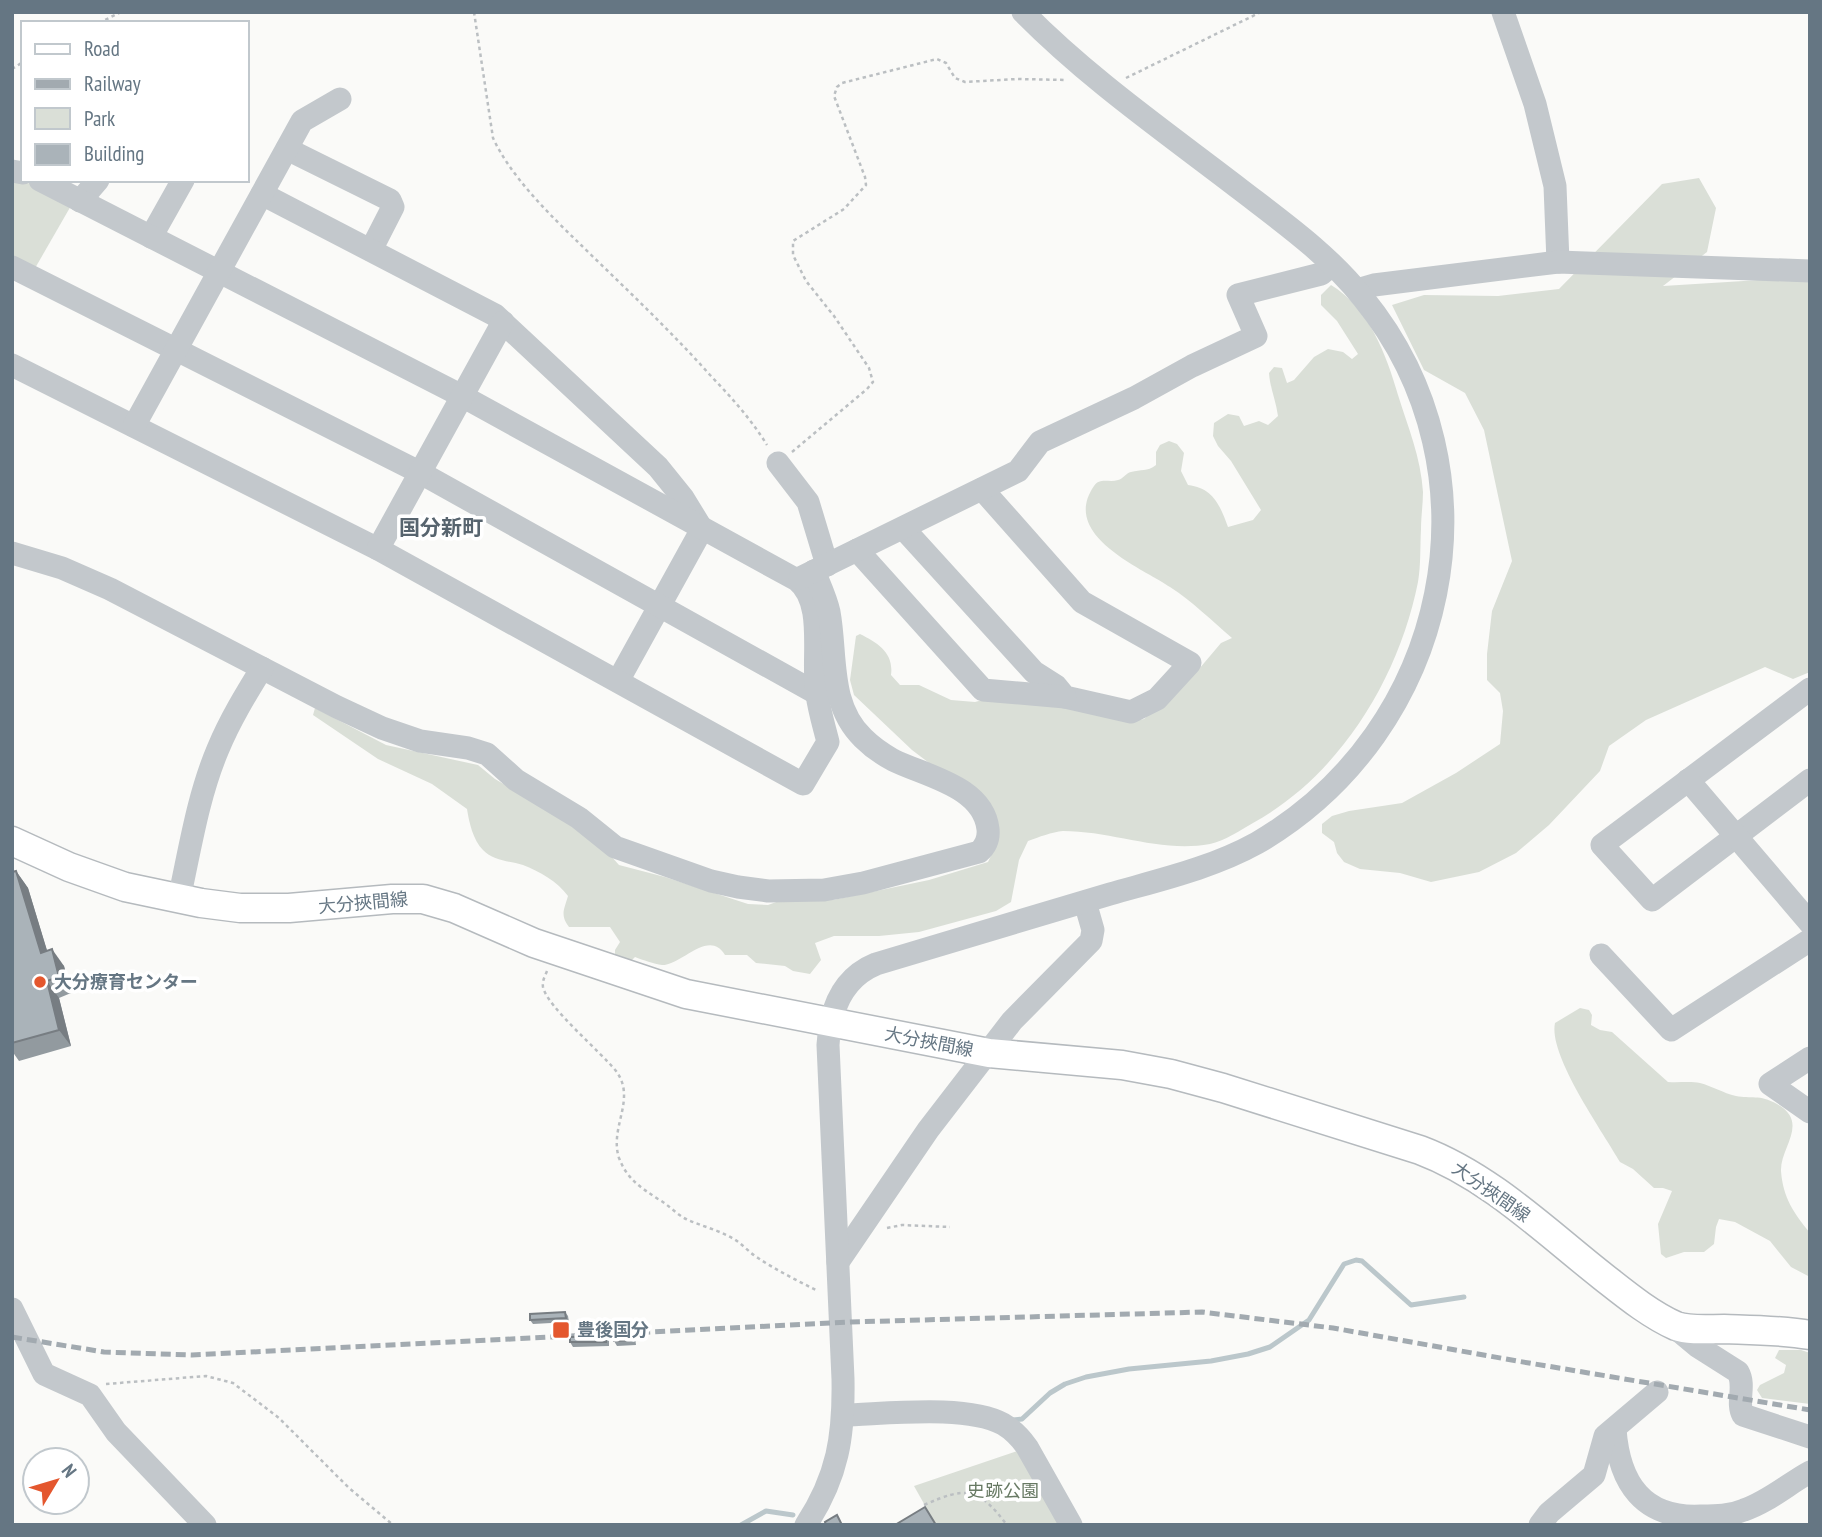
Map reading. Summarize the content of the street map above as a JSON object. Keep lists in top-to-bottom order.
{
  "streets": {
    "main road": ["大分挾間線"]
  },
  "districts": ["国分新町"],
  "parks": ["史跡公園"],
  "places": {
    "other": ["大分療育センター"],
    "transit": ["豊後国分"]
  },
  "legend": [
    "Road",
    "Railway",
    "Park",
    "Building"
  ],
  "north": "top right"
}
